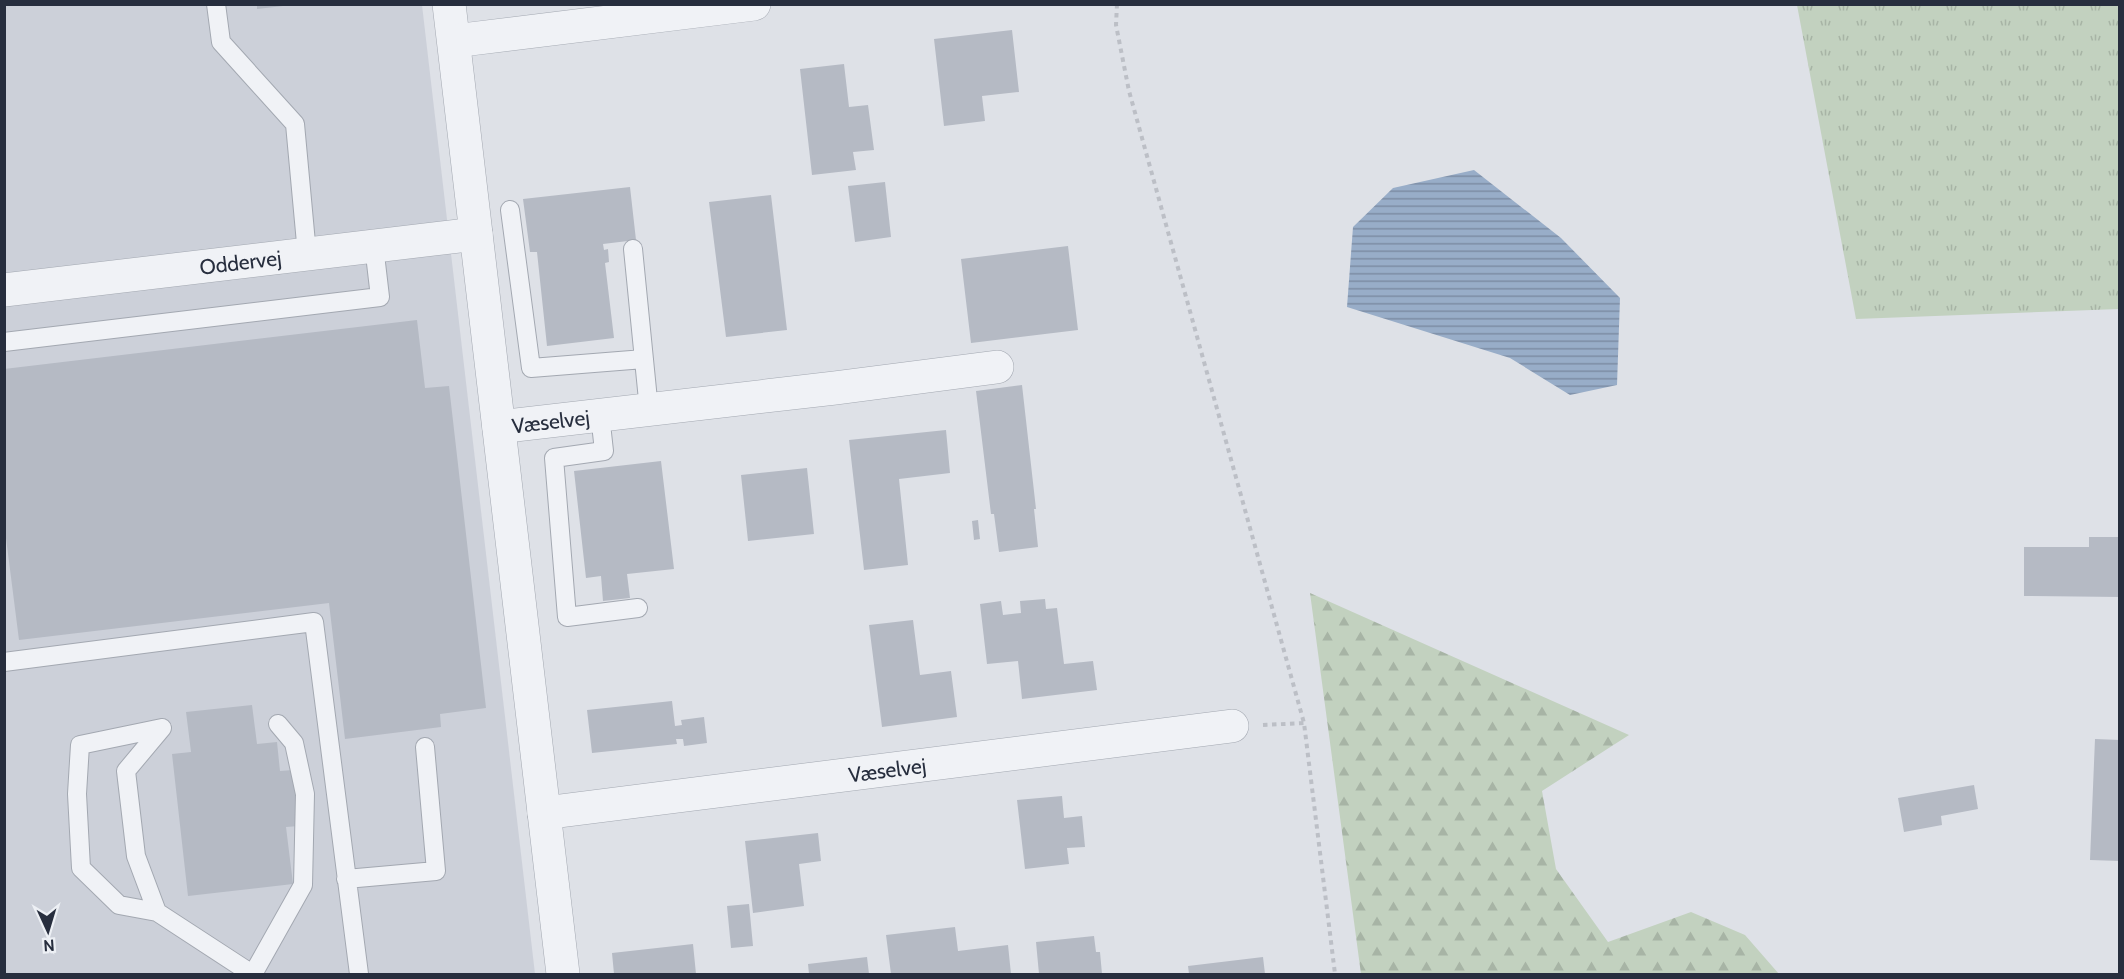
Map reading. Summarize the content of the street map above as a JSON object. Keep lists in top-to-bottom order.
{
  "streets": {
    "street": ["Oddervej", "Væselvej"]
  },
  "crossings": [
    ["Oddervej", "Væselvej"]
  ],
  "north": "bottom"
}
